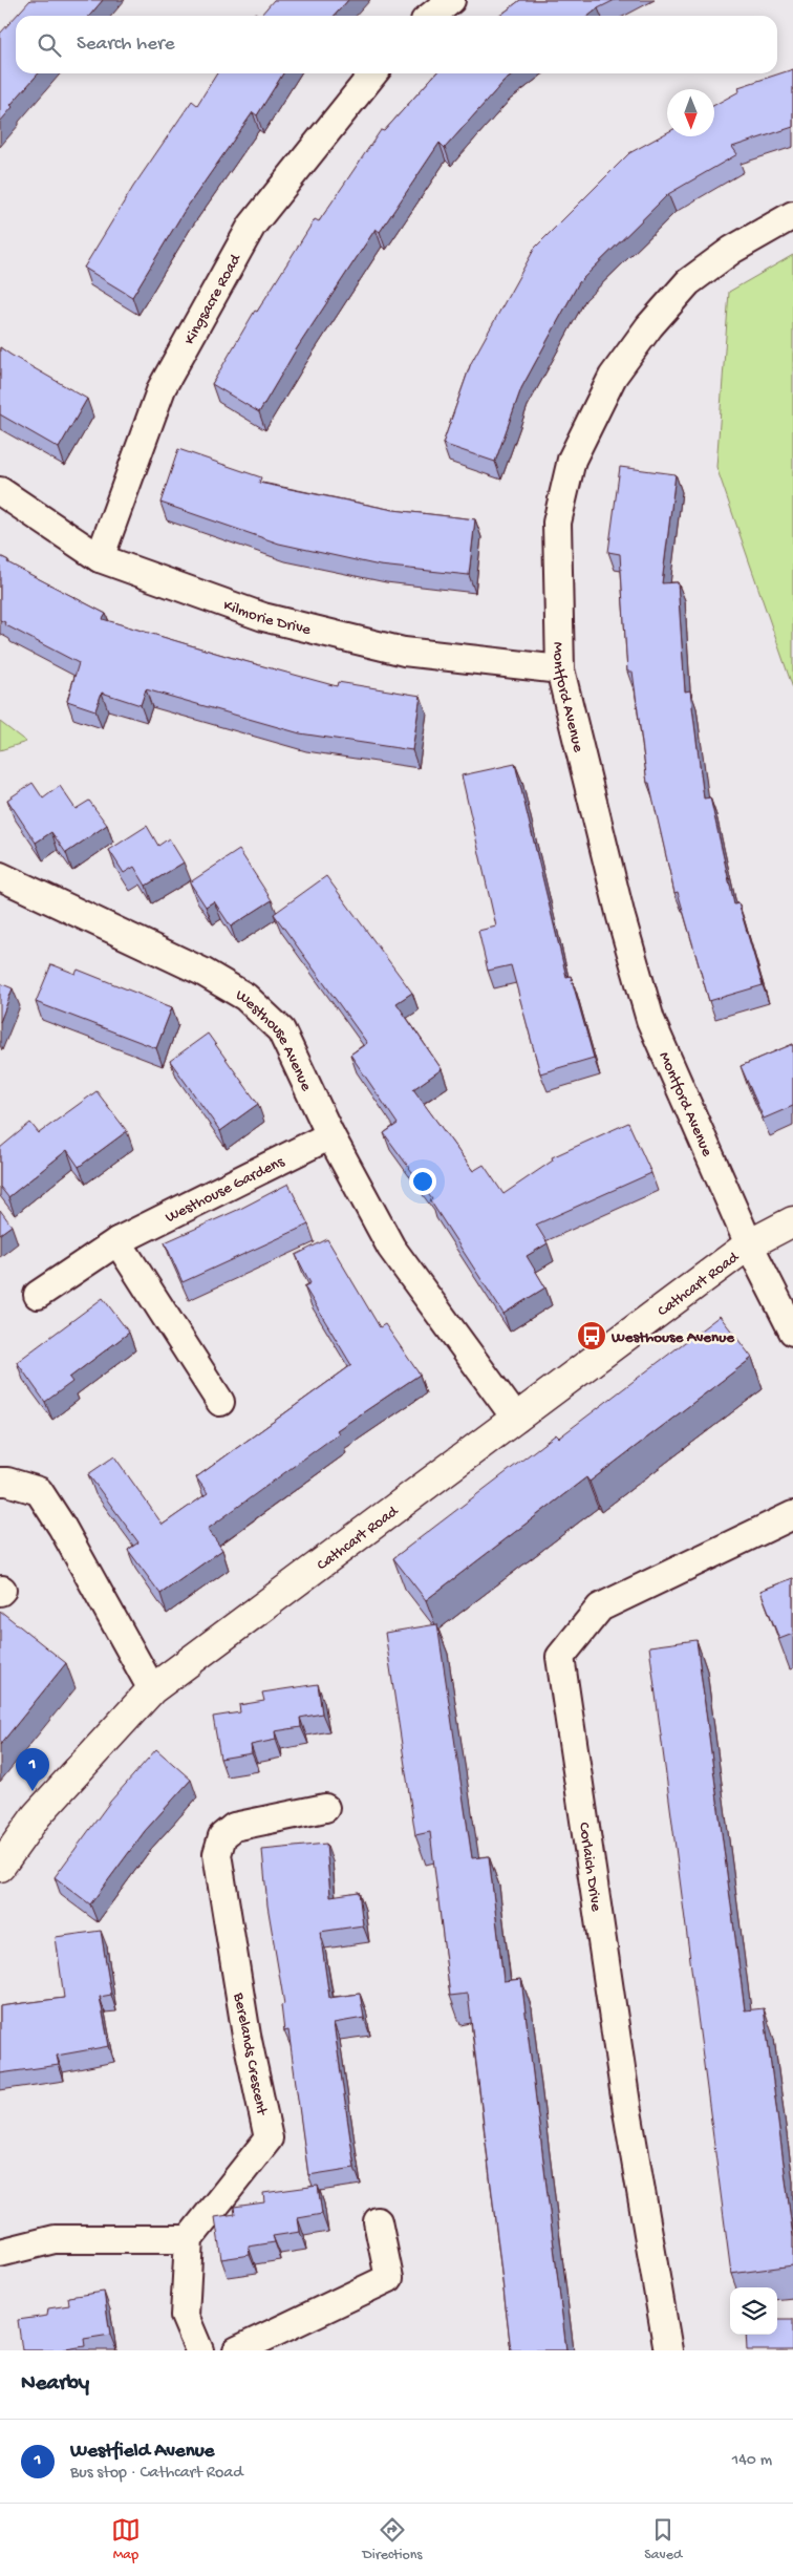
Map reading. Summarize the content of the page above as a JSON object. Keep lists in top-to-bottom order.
{
  "streets": {
    "street": [
      "Kingsacre Road",
      "Kilmorie Drive",
      "Montford Avenue",
      "Westhouse Avenue",
      "Westhouse Gardens",
      "Cathcart Road",
      "Corlaich Drive",
      "Berelands Crescent"
    ]
  },
  "crossings": [
    ["Kingsacre Road", "Kilmorie Drive"],
    ["Kilmorie Drive", "Montford Avenue"],
    ["Montford Avenue", "Cathcart Road"],
    ["Westhouse Avenue", "Westhouse Gardens"],
    ["Westhouse Avenue", "Cathcart Road"]
  ],
  "places": {
    "bus stop": ["Westhouse Avenue"]
  },
  "north": "bottom",
  "page": {
    "search": "Search here",
    "pins": "1",
    "heading": "Nearby",
    "list": [
      {
        "mark": "1",
        "name": "Westfield Avenue",
        "note": "Bus stop · Cathcart Road",
        "value": "140 m"
      }
    ],
    "nav": ["Map", "Directions", "Saved"]
  }
}
